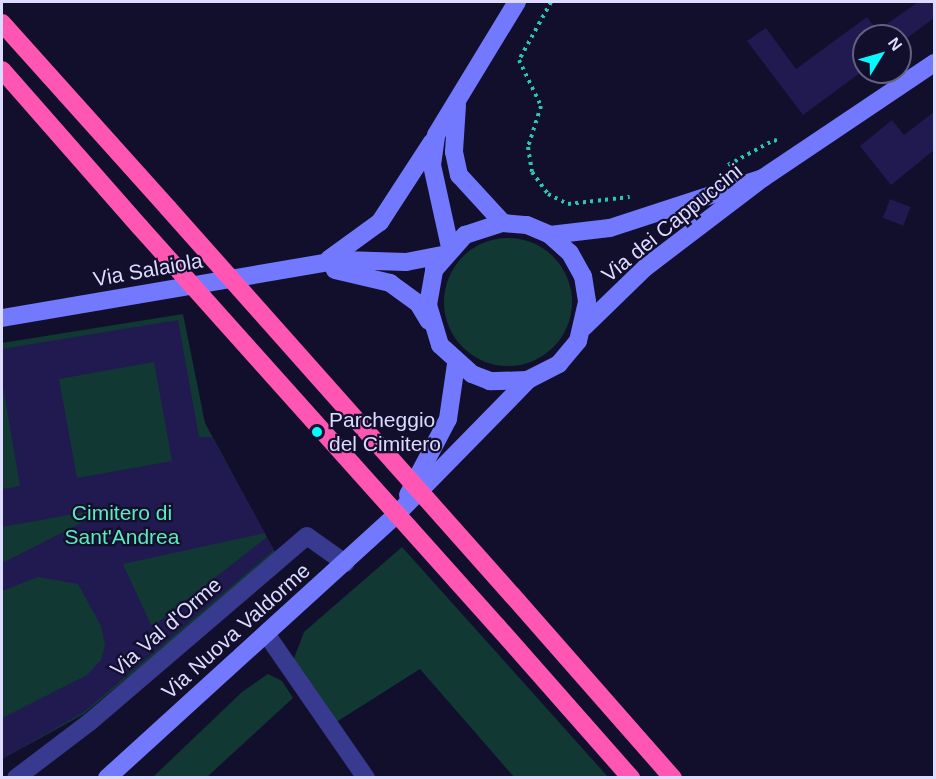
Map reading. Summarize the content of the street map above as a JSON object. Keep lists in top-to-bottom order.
{
  "streets": {
    "main road": ["Via dei Cappuccini", "Via Salaiola", "Via Nuova Valdorme"],
    "street": ["Via Val d'Orme"]
  },
  "crossings": [
    ["Via dei Cappuccini", "Via Salaiola"],
    ["Via dei Cappuccini", "Via Nuova Valdorme"],
    ["Via Salaiola", "Via Nuova Valdorme"],
    ["Via Val d'Orme", "Via Nuova Valdorme"]
  ],
  "parks": ["Cimitero di Sant'Andrea"],
  "places": ["Parcheggio del Cimitero"],
  "north": "top right"
}
